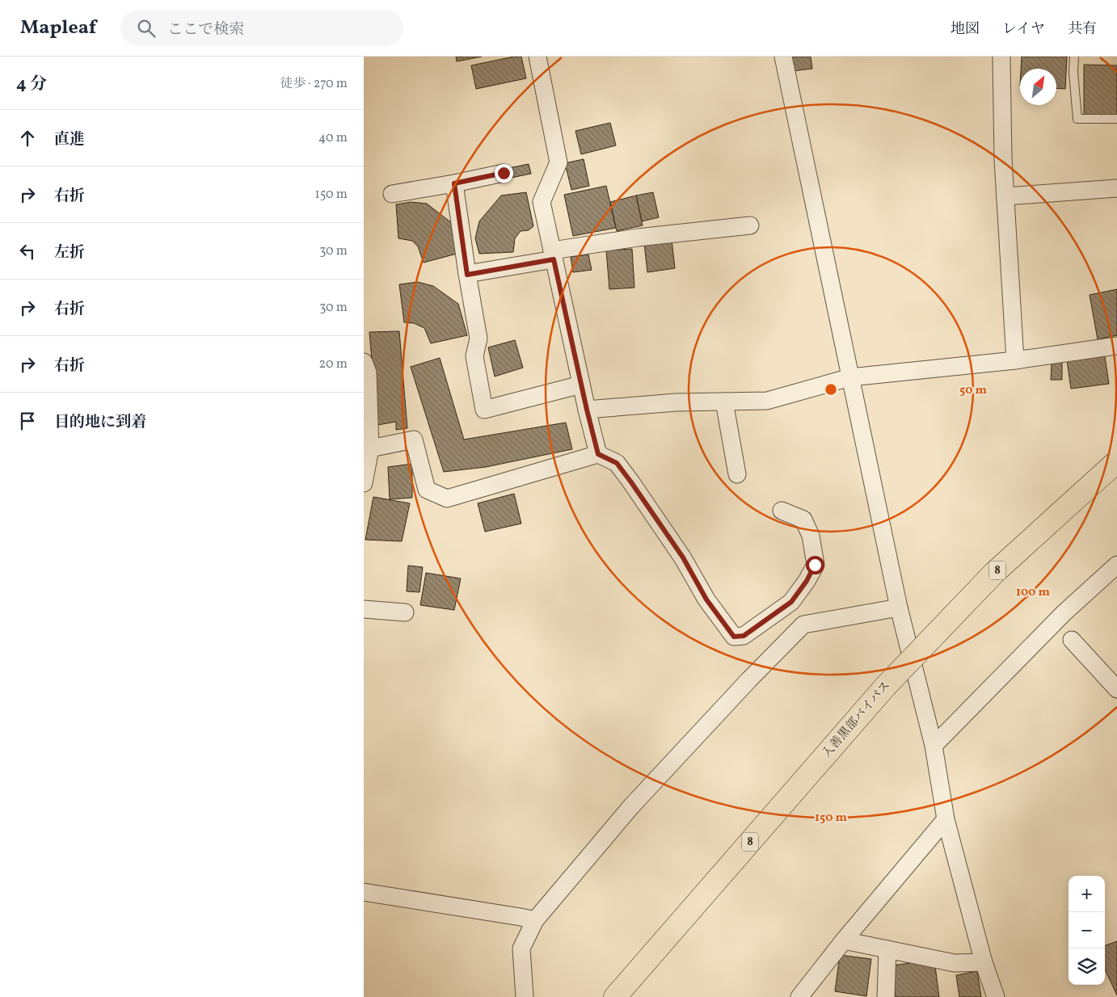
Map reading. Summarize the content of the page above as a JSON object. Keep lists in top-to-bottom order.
{
  "streets": {
    "highway": ["8", "入善黒部バイパス"]
  },
  "north": "top right",
  "page": {
    "header": "Mapleaf",
    "search": "ここで検索",
    "nav": ["地図", "レイヤ", "共有"],
    "heading": ["4 分", "徒歩 · 270 m"],
    "list": [
      ["直進", "40 m"],
      ["右折", "150 m"],
      ["左折", "30 m"],
      ["右折", "30 m"],
      ["右折", "20 m"],
      "目的地に到着"
    ],
    "map_buttons": ["+", "−"]
  },
  "rings": ["50 m", "100 m", "150 m"]
}
